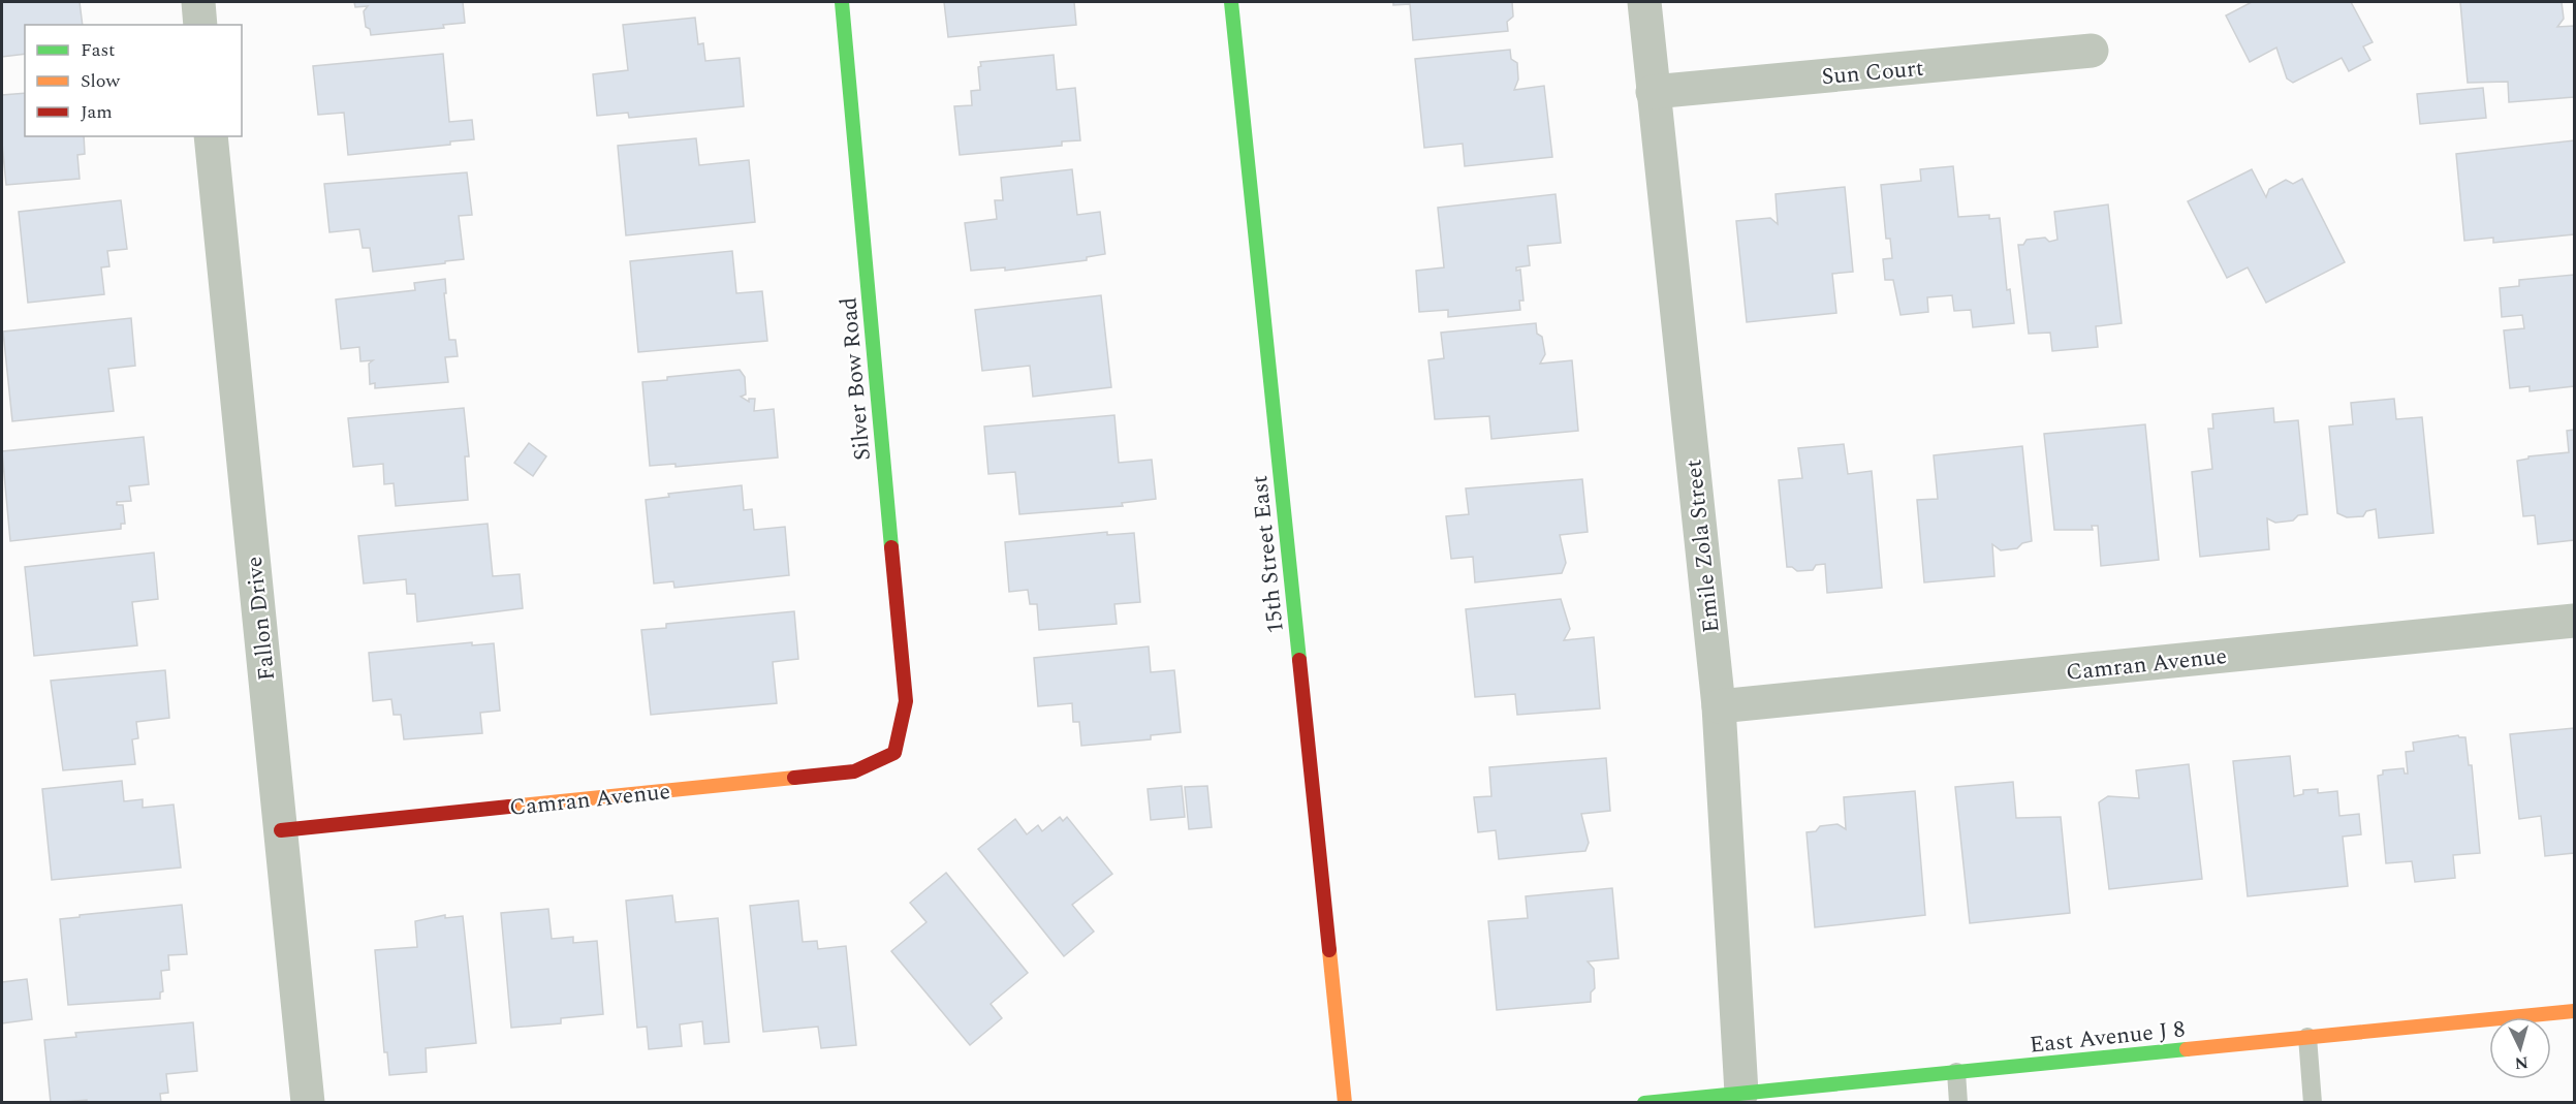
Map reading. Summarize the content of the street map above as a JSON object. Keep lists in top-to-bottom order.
{
  "streets": {
    "street": [
      "Sun Court",
      "Silver Bow Road",
      "Emile Zola Street",
      "15th Street East",
      "Fallon Drive",
      "Camran Avenue",
      "East Avenue J 8"
    ]
  },
  "crossings": [
    ["Sun Court", "Emile Zola Street"],
    ["Silver Bow Road", "Camran Avenue"],
    ["Emile Zola Street", "Camran Avenue"],
    ["Emile Zola Street", "East Avenue J 8"],
    ["Fallon Drive", "Camran Avenue"]
  ],
  "legend": ["Fast", "Slow", "Jam"],
  "north": "bottom"
}
